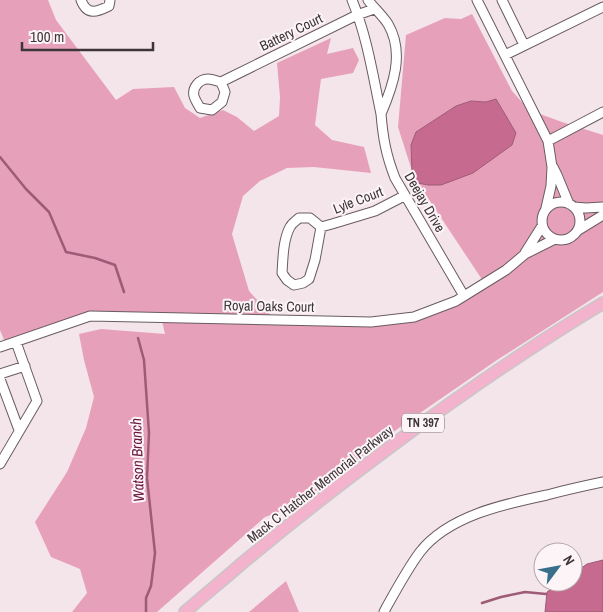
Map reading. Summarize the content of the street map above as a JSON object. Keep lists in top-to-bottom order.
{
  "streets": {
    "main road": ["TN 397", "Mack C Hatcher Memorial Parkway"],
    "street": [
      "Battery Court",
      "Lyle Court",
      "Deejay Drive",
      "Royal Oaks Court"
    ]
  },
  "crossings": [
    ["Battery Court", "Deejay Drive"],
    ["Lyle Court", "Deejay Drive"],
    ["Deejay Drive", "Royal Oaks Court"]
  ],
  "water": ["Watson Branch"],
  "scale_bar": "100 m",
  "north": "top right"
}
